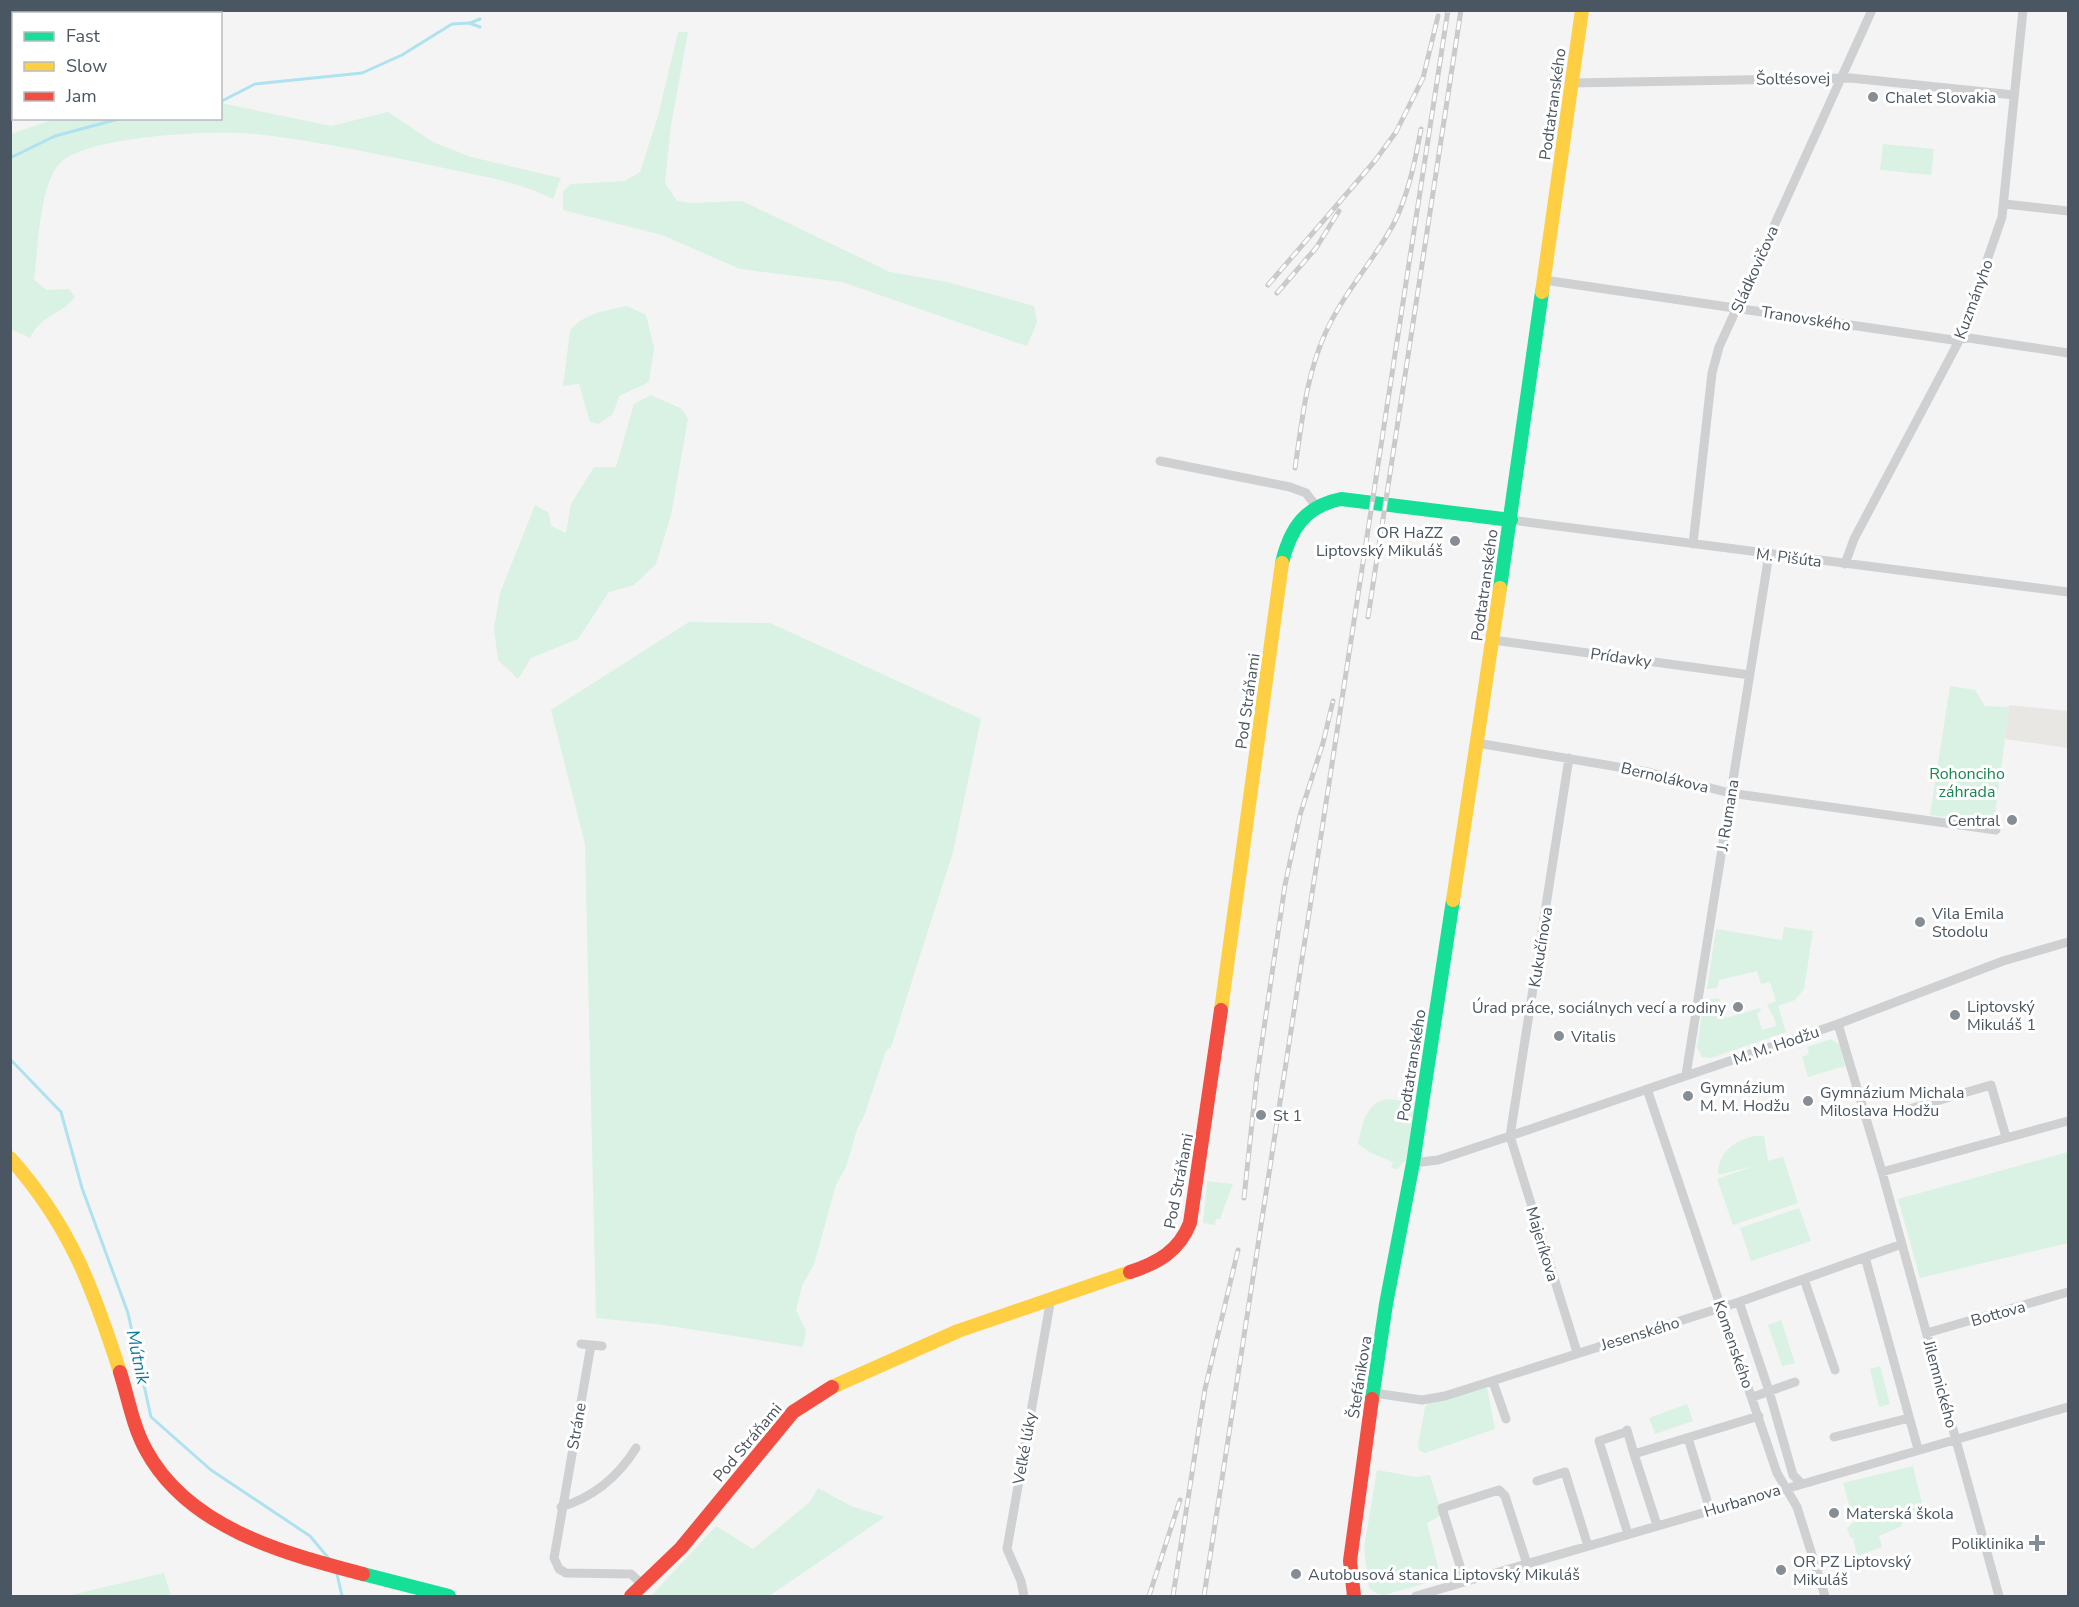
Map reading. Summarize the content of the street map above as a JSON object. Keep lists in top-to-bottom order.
{
  "streets": {
    "street": [
      "Šoltésovej",
      "Podtatranského",
      "Sládkovičova",
      "Kuzmányho",
      "Tranovského",
      "M. Pišúta",
      "Prídavky",
      "Pod Stráňami",
      "Bernolákova",
      "J. Rumana",
      "Kukučínova",
      "M. M. Hodžu",
      "Majeríkova",
      "Bottova",
      "Jesenského",
      "Komenského",
      "Štefánikova",
      "Jilemnického",
      "Stráne",
      "Veľké lúky",
      "Hurbanova"
    ]
  },
  "crossings": [
    ["Šoltésovej", "Podtatranského"],
    ["Šoltésovej", "Sládkovičova"],
    ["Šoltésovej", "Kuzmányho"],
    ["Podtatranského", "Tranovského"],
    ["Podtatranského", "M. Pišúta"],
    ["Podtatranského", "Prídavky"],
    ["Podtatranského", "Bernolákova"],
    ["Podtatranského", "M. M. Hodžu"],
    ["Podtatranského", "Štefánikova"],
    ["Sládkovičova", "Tranovského"],
    ["Sládkovičova", "M. Pišúta"],
    ["Kuzmányho", "Tranovského"],
    ["Kuzmányho", "M. Pišúta"],
    ["M. Pišúta", "J. Rumana"],
    ["Prídavky", "J. Rumana"],
    ["Pod Stráňami", "Stráne"],
    ["Pod Stráňami", "Veľké lúky"],
    ["Bernolákova", "J. Rumana"],
    ["Bernolákova", "Kukučínova"],
    ["J. Rumana", "M. M. Hodžu"],
    ["Kukučínova", "M. M. Hodžu"],
    ["Kukučínova", "Majeríkova"],
    ["M. M. Hodžu", "Majeríkova"],
    ["M. M. Hodžu", "Komenského"],
    ["M. M. Hodžu", "Štefánikova"],
    ["M. M. Hodžu", "Jilemnického"],
    ["Majeríkova", "Jesenského"],
    ["Bottova", "Jilemnického"],
    ["Jesenského", "Komenského"],
    ["Jesenského", "Štefánikova"],
    ["Jesenského", "Jilemnického"],
    ["Komenského", "Hurbanova"],
    ["Jilemnického", "Hurbanova"]
  ],
  "water": ["Mútnik"],
  "parks": ["Rohonciho záhrada"],
  "places": {
    "other": [
      "Chalet Slovakia",
      "OR HaZZ Liptovský Mikuláš",
      "Central",
      "Vila Emila Stodolu",
      "Úrad práce, sociálnych vecí a rodiny",
      "Liptovský Mikuláš 1",
      "Vitalis",
      "Gymnázium M. M. Hodžu",
      "Gymnázium Michala Miloslava Hodžu",
      "St 1",
      "Materská škola",
      "OR PZ Liptovský Mikuláš",
      "Autobusová stanica Liptovský Mikuláš"
    ],
    "health": ["Poliklinika"]
  },
  "legend": ["Fast", "Slow", "Jam"]
}
